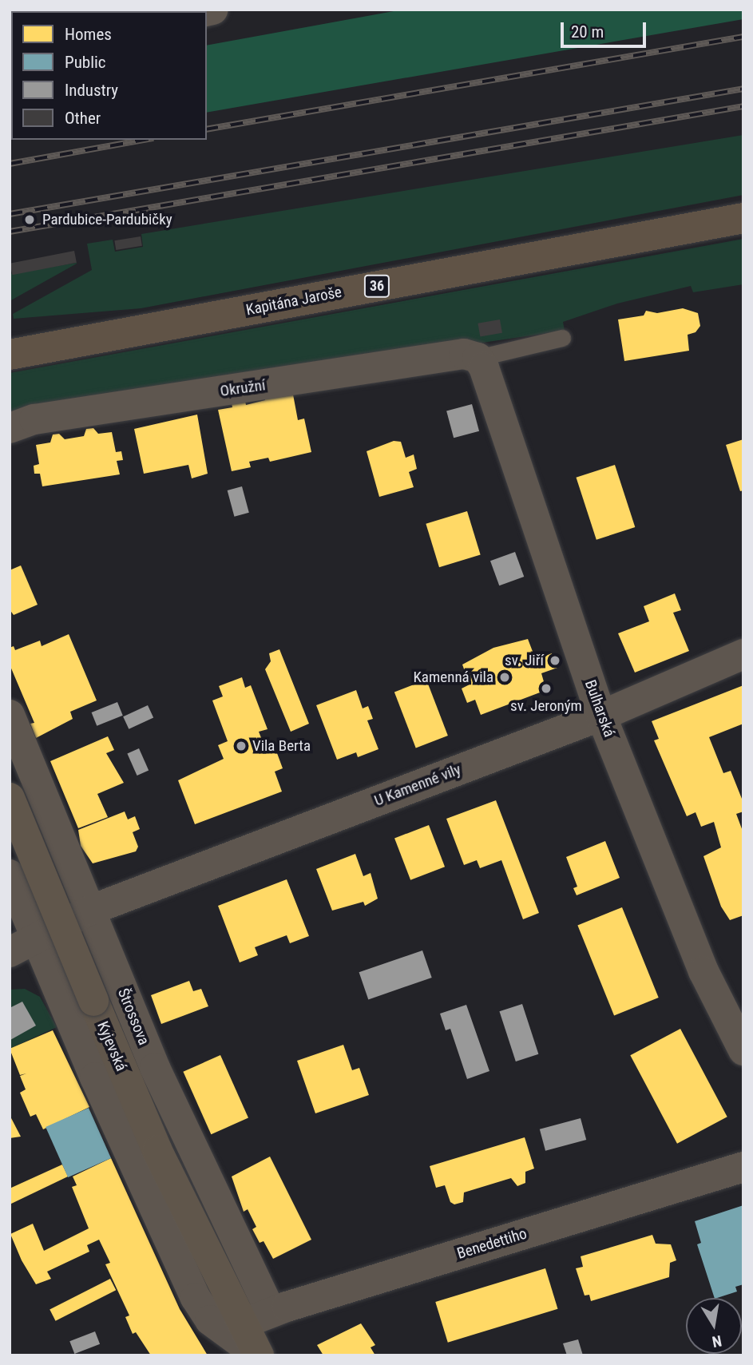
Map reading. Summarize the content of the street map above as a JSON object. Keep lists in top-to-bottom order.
{
  "streets": {
    "main road": ["36", "Kapitána Jaroše"],
    "street": [
      "Okružní",
      "Bulharská",
      "U Kamenné vily",
      "Štrossova",
      "Kyjevská",
      "Benedettiho"
    ]
  },
  "crossings": [
    ["Okružní", "Bulharská"],
    ["Bulharská", "U Kamenné vily"],
    ["U Kamenné vily", "Štrossova"],
    ["Štrossova", "Benedettiho"],
    ["Kyjevská", "Benedettiho"]
  ],
  "places": [
    "Pardubice-Pardubičky",
    "sv. Jiří",
    "Kamenná vila",
    "sv. Jeroným",
    "Vila Berta"
  ],
  "legend": [
    "Homes",
    "Public",
    "Industry",
    "Other"
  ],
  "scale_bar": "20 m",
  "north": "bottom"
}
